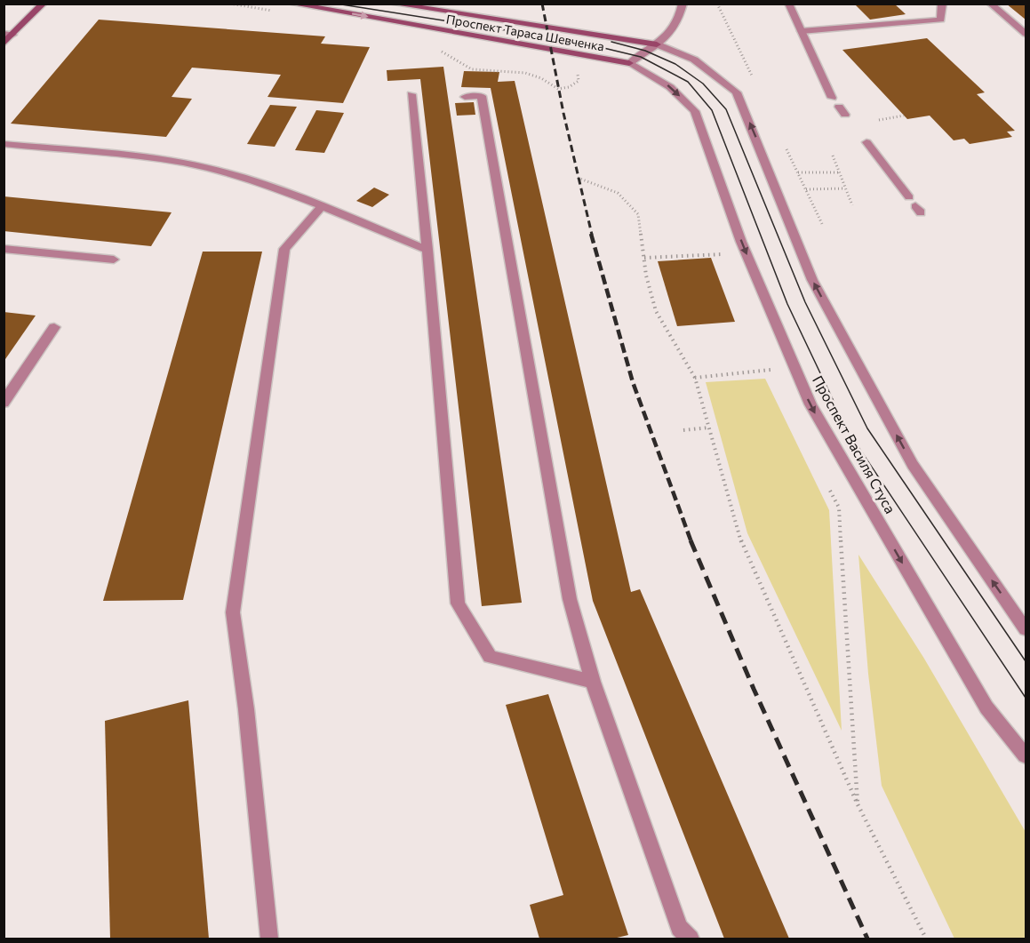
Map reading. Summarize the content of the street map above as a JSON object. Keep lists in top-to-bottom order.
{
  "streets": {
    "main road": ["Проспект Тараса Шевченка"],
    "street": ["Проспект Василя Стуса"]
  },
  "crossings": [
    ["Проспект Тараса Шевченка", "Проспект Василя Стуса"]
  ]
}
